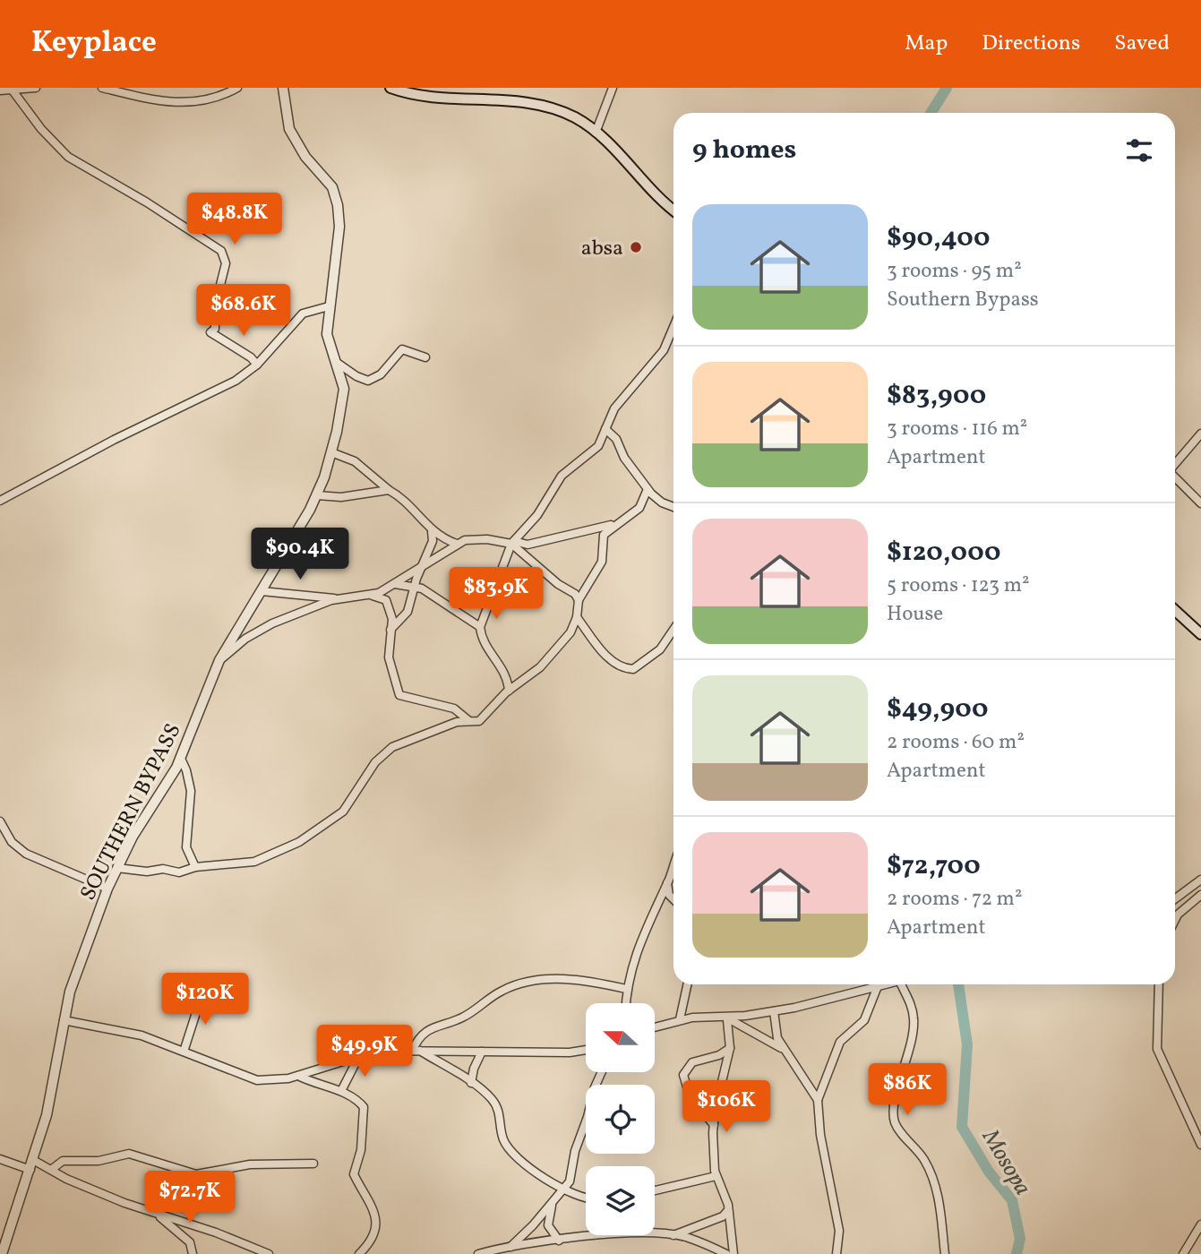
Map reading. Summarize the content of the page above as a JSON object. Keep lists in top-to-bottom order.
{
  "streets": {
    "street": ["SOUTHERN BYPASS"]
  },
  "water": ["Mosopa"],
  "places": ["absa"],
  "north": "left",
  "page": {
    "header": "Keyplace",
    "nav": ["Map", "Directions", "Saved"],
    "heading": "9 homes",
    "list": [
      {
        "name": "$90,400",
        "note": "3 rooms · 95 m² · Southern Bypass"
      },
      {
        "name": "$83,900",
        "note": "3 rooms · 116 m² · Apartment"
      },
      {
        "name": "$120,000",
        "note": "5 rooms · 123 m² · House"
      },
      {
        "name": "$49,900",
        "note": "2 rooms · 60 m² · Apartment"
      },
      {
        "name": "$72,700",
        "note": "2 rooms · 72 m² · Apartment"
      }
    ],
    "price": [
      "$48.8K",
      "$68.6K",
      "$90.4K",
      "$83.9K",
      "$120K",
      "$49.9K",
      "$86K",
      "$106K",
      "$72.7K"
    ]
  }
}
